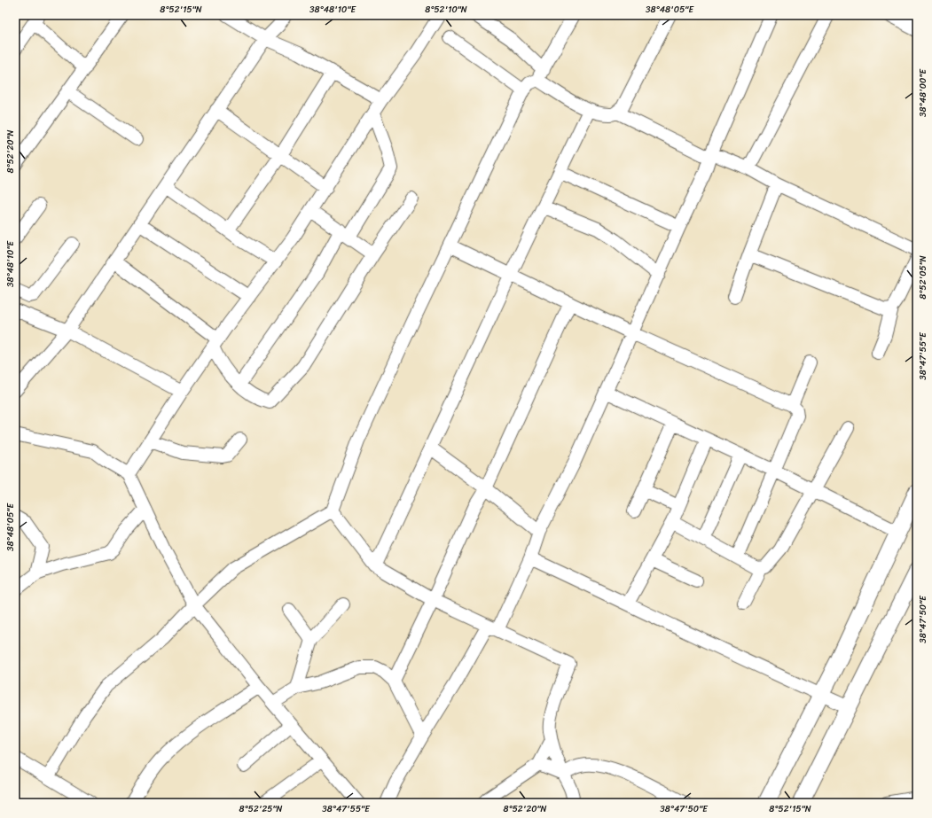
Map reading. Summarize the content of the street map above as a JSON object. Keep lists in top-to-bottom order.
{
  "coordinates": [
    "8°52'15\"N",
    "38°48'10\"E",
    "8°52'10\"N",
    "38°48'05\"E",
    "38°48'00\"E",
    "8°52'20\"N",
    "8°52'05\"N",
    "38°47'55\"E",
    "38°47'50\"E",
    "8°52'25\"N"
  ]
}
